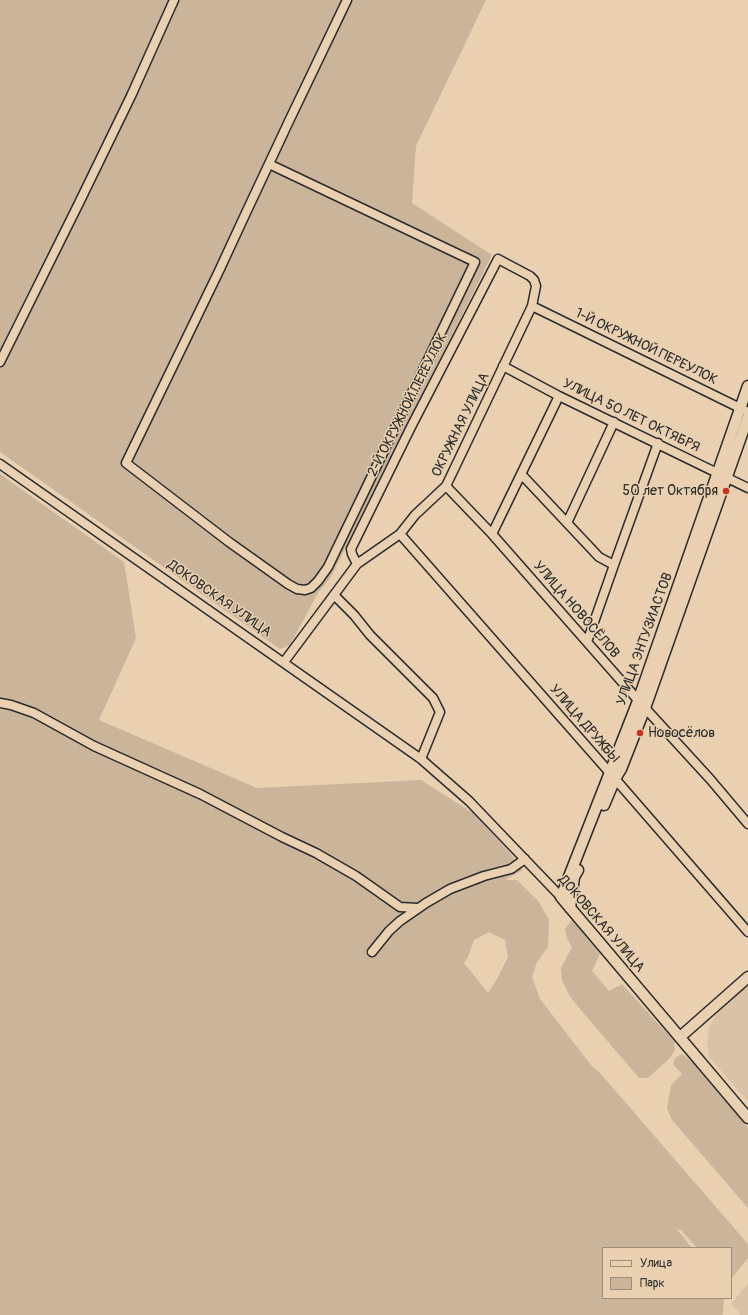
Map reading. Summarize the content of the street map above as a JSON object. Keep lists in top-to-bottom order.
{
  "streets": {
    "main road": ["ДОКОВСКАЯ УЛИЦА", "УЛИЦА ЭНТУЗИАСТОВ"],
    "street": [
      "1-Й ОКРУЖНОЙ ПЕРЕУЛОК",
      "2-Й ОКРУЖНОЙ ПЕРЕУЛОК",
      "УЛИЦА 50 ЛЕТ ОКТЯБРЯ",
      "ОКРУЖНАЯ УЛИЦА",
      "УЛИЦА НОВОСЁЛОВ",
      "УЛИЦА ДРУЖБЫ"
    ]
  },
  "crossings": [
    ["1-Й ОКРУЖНОЙ ПЕРЕУЛОК", "ОКРУЖНАЯ УЛИЦА"],
    ["1-Й ОКРУЖНОЙ ПЕРЕУЛОК", "УЛИЦА ЭНТУЗИАСТОВ"],
    ["2-Й ОКРУЖНОЙ ПЕРЕУЛОК", "ОКРУЖНАЯ УЛИЦА"],
    ["УЛИЦА 50 ЛЕТ ОКТЯБРЯ", "ОКРУЖНАЯ УЛИЦА"],
    ["УЛИЦА 50 ЛЕТ ОКТЯБРЯ", "УЛИЦА ЭНТУЗИАСТОВ"],
    ["ОКРУЖНАЯ УЛИЦА", "ДОКОВСКАЯ УЛИЦА"],
    ["ОКРУЖНАЯ УЛИЦА", "УЛИЦА НОВОСЁЛОВ"],
    ["ОКРУЖНАЯ УЛИЦА", "УЛИЦА ДРУЖБЫ"],
    ["ДОКОВСКАЯ УЛИЦА", "УЛИЦА ЭНТУЗИАСТОВ"],
    ["УЛИЦА НОВОСЁЛОВ", "УЛИЦА ЭНТУЗИАСТОВ"],
    ["УЛИЦА ЭНТУЗИАСТОВ", "УЛИЦА ДРУЖБЫ"]
  ],
  "places": ["50 лет Октября", "Новосёлов"],
  "legend": ["Улица", "Парк"]
}
